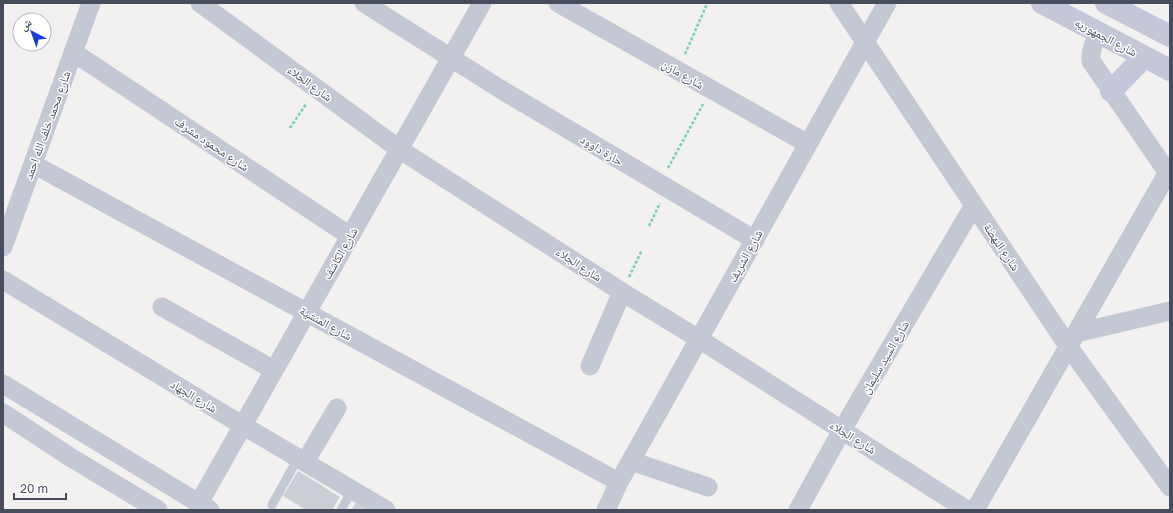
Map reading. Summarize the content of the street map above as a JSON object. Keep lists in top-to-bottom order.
{
  "streets": {
    "street": [
      "شارع الجمهوريه",
      "شارع مازن",
      "شارع الجلاء",
      "شارع محمد خلف الله احمد",
      "شارع محمود مشرف",
      "حارة داوود",
      "شارع النهضة",
      "شارع الكاشف",
      "شارع الشريف",
      "شارع المنشية",
      "شارع السيد سليمان",
      "شارع الجهاد"
    ]
  },
  "crossings": [
    ["شارع مازن", "شارع الشريف"],
    ["شارع الجلاء", "شارع الكاشف"],
    ["شارع الجلاء", "شارع الشريف"],
    ["شارع الجلاء", "شارع السيد سليمان"],
    ["شارع محمد خلف الله احمد", "شارع محمود مشرف"],
    ["شارع محمد خلف الله احمد", "شارع المنشية"],
    ["شارع محمود مشرف", "شارع الكاشف"],
    ["حارة داوود", "شارع الكاشف"],
    ["حارة داوود", "شارع الشريف"],
    ["شارع النهضة", "شارع الشريف"],
    ["شارع النهضة", "شارع السيد سليمان"],
    ["شارع الكاشف", "شارع المنشية"],
    ["شارع الكاشف", "شارع الجهاد"],
    ["شارع الشريف", "شارع المنشية"]
  ],
  "scale_bar": "20 m",
  "north": "top left"
}
